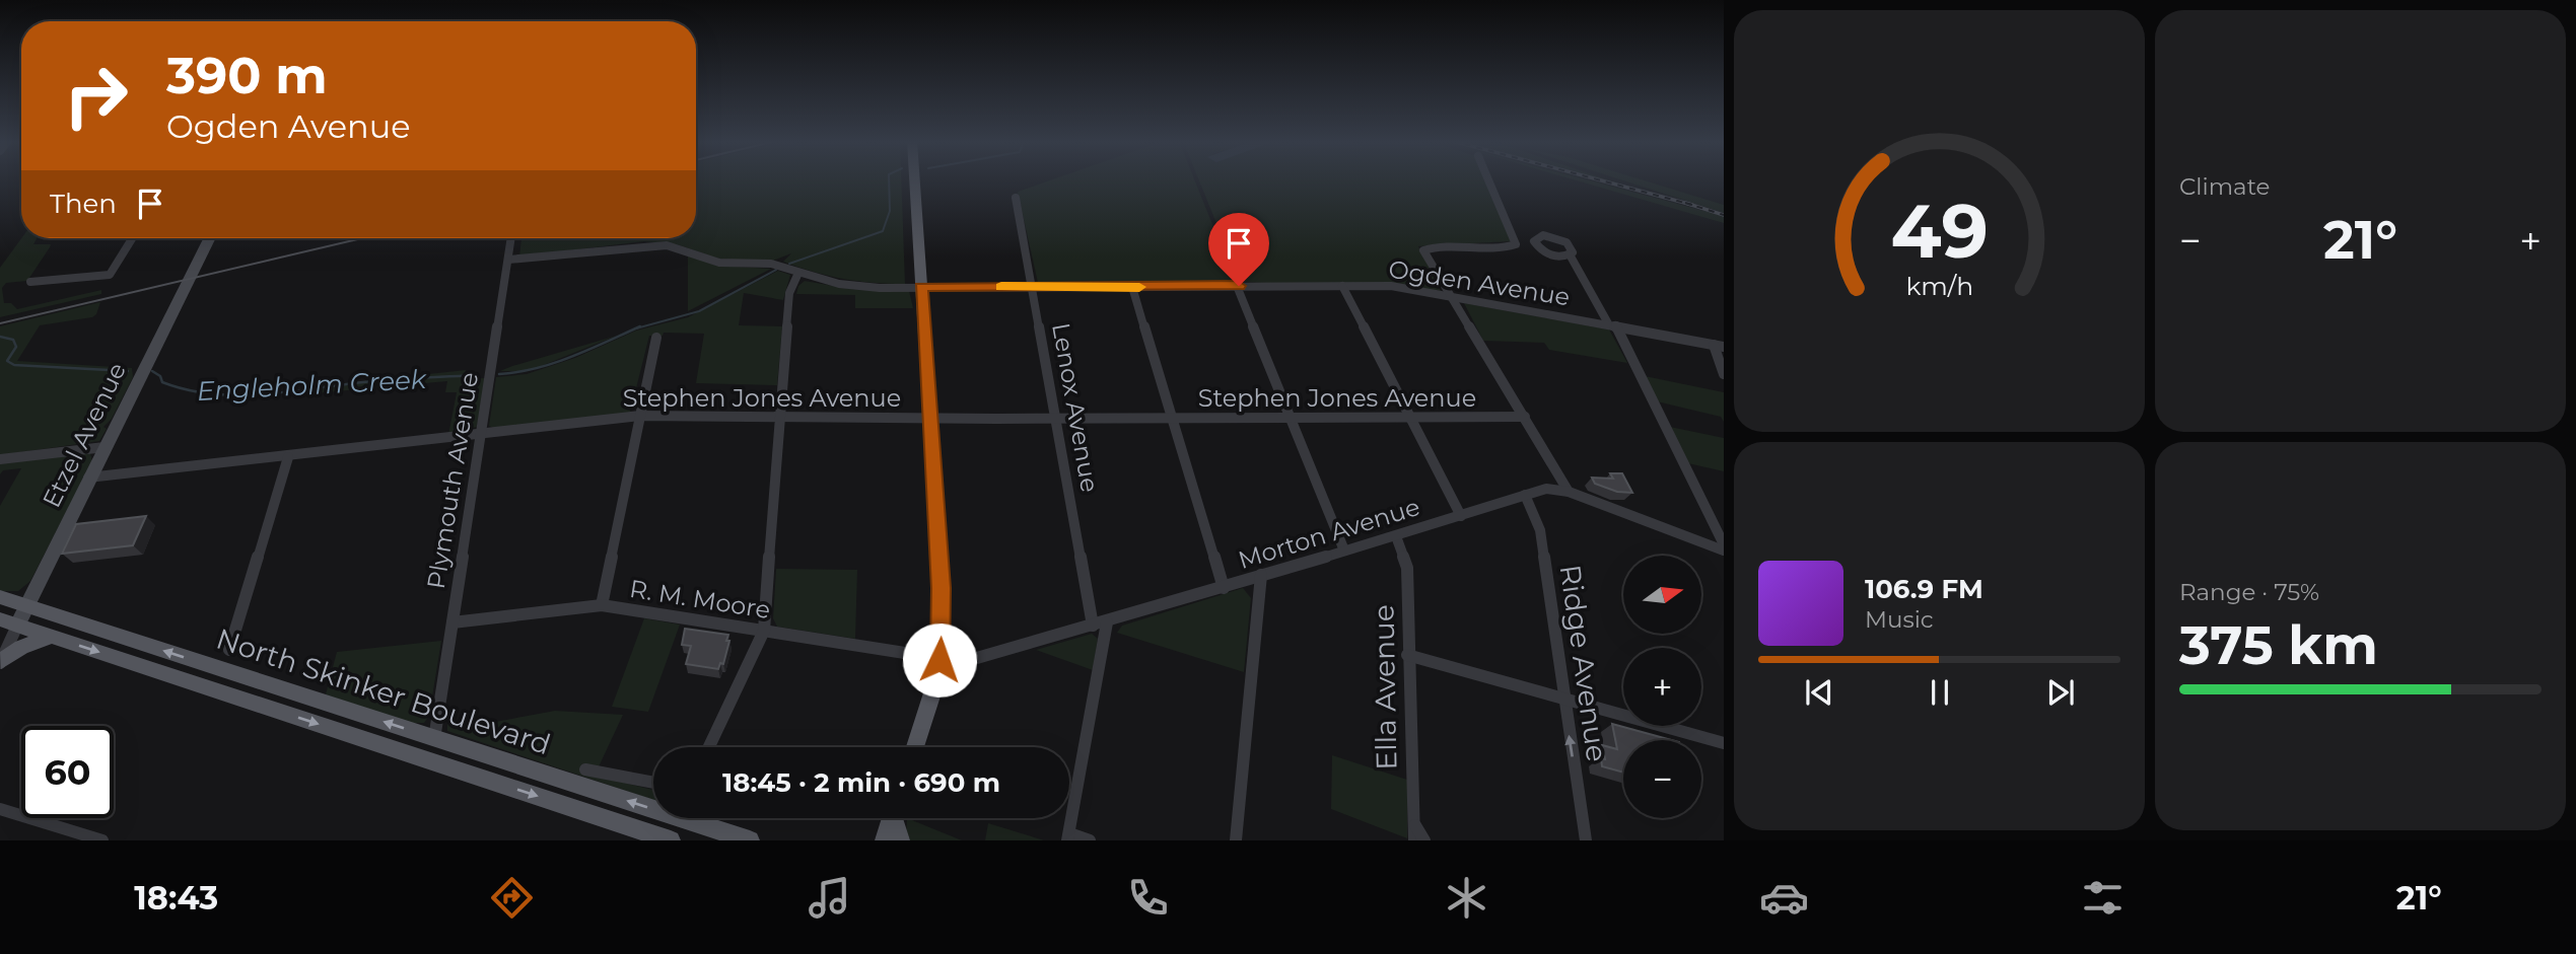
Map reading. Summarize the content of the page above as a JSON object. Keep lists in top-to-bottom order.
{
  "streets": {
    "main road": ["North Skinker Boulevard"],
    "street": [
      "Ogden Avenue",
      "Stephen Jones Avenue",
      "Lenox Avenue",
      "Etzel Avenue",
      "Plymouth Avenue",
      "Morton Avenue",
      "R. M. Moore",
      "Ridge Avenue",
      "Ella Avenue"
    ]
  },
  "crossings": [
    ["Ogden Avenue", "Lenox Avenue"],
    ["Ogden Avenue", "Plymouth Avenue"],
    ["Stephen Jones Avenue", "Lenox Avenue"],
    ["Stephen Jones Avenue", "Etzel Avenue"],
    ["Stephen Jones Avenue", "Plymouth Avenue"],
    ["Lenox Avenue", "Morton Avenue"],
    ["Etzel Avenue", "North Skinker Boulevard"],
    ["Plymouth Avenue", "R. M. Moore"],
    ["Plymouth Avenue", "North Skinker Boulevard"],
    ["Morton Avenue", "R. M. Moore"],
    ["Morton Avenue", "Ridge Avenue"],
    ["Morton Avenue", "Ella Avenue"]
  ],
  "one_way": ["Ridge Avenue"],
  "water": ["Engleholm Creek"],
  "north": "right",
  "page": {
    "tile": [
      "Climate",
      ["Range · 75%", "375 km"]
    ],
    "turn": ["390 m", "Ogden Avenue"],
    "then": "Then",
    "heat": ["−", "21°", "+"],
    "map_buttons": ["+", "−"],
    "song": ["106.9 FM", "Music"],
    "limit": "60",
    "trip": "18:45 · 2 min · 690 m",
    "tabs": ["18:43", "21°"],
    "gauge": ["49", "km/h"]
  }
}
